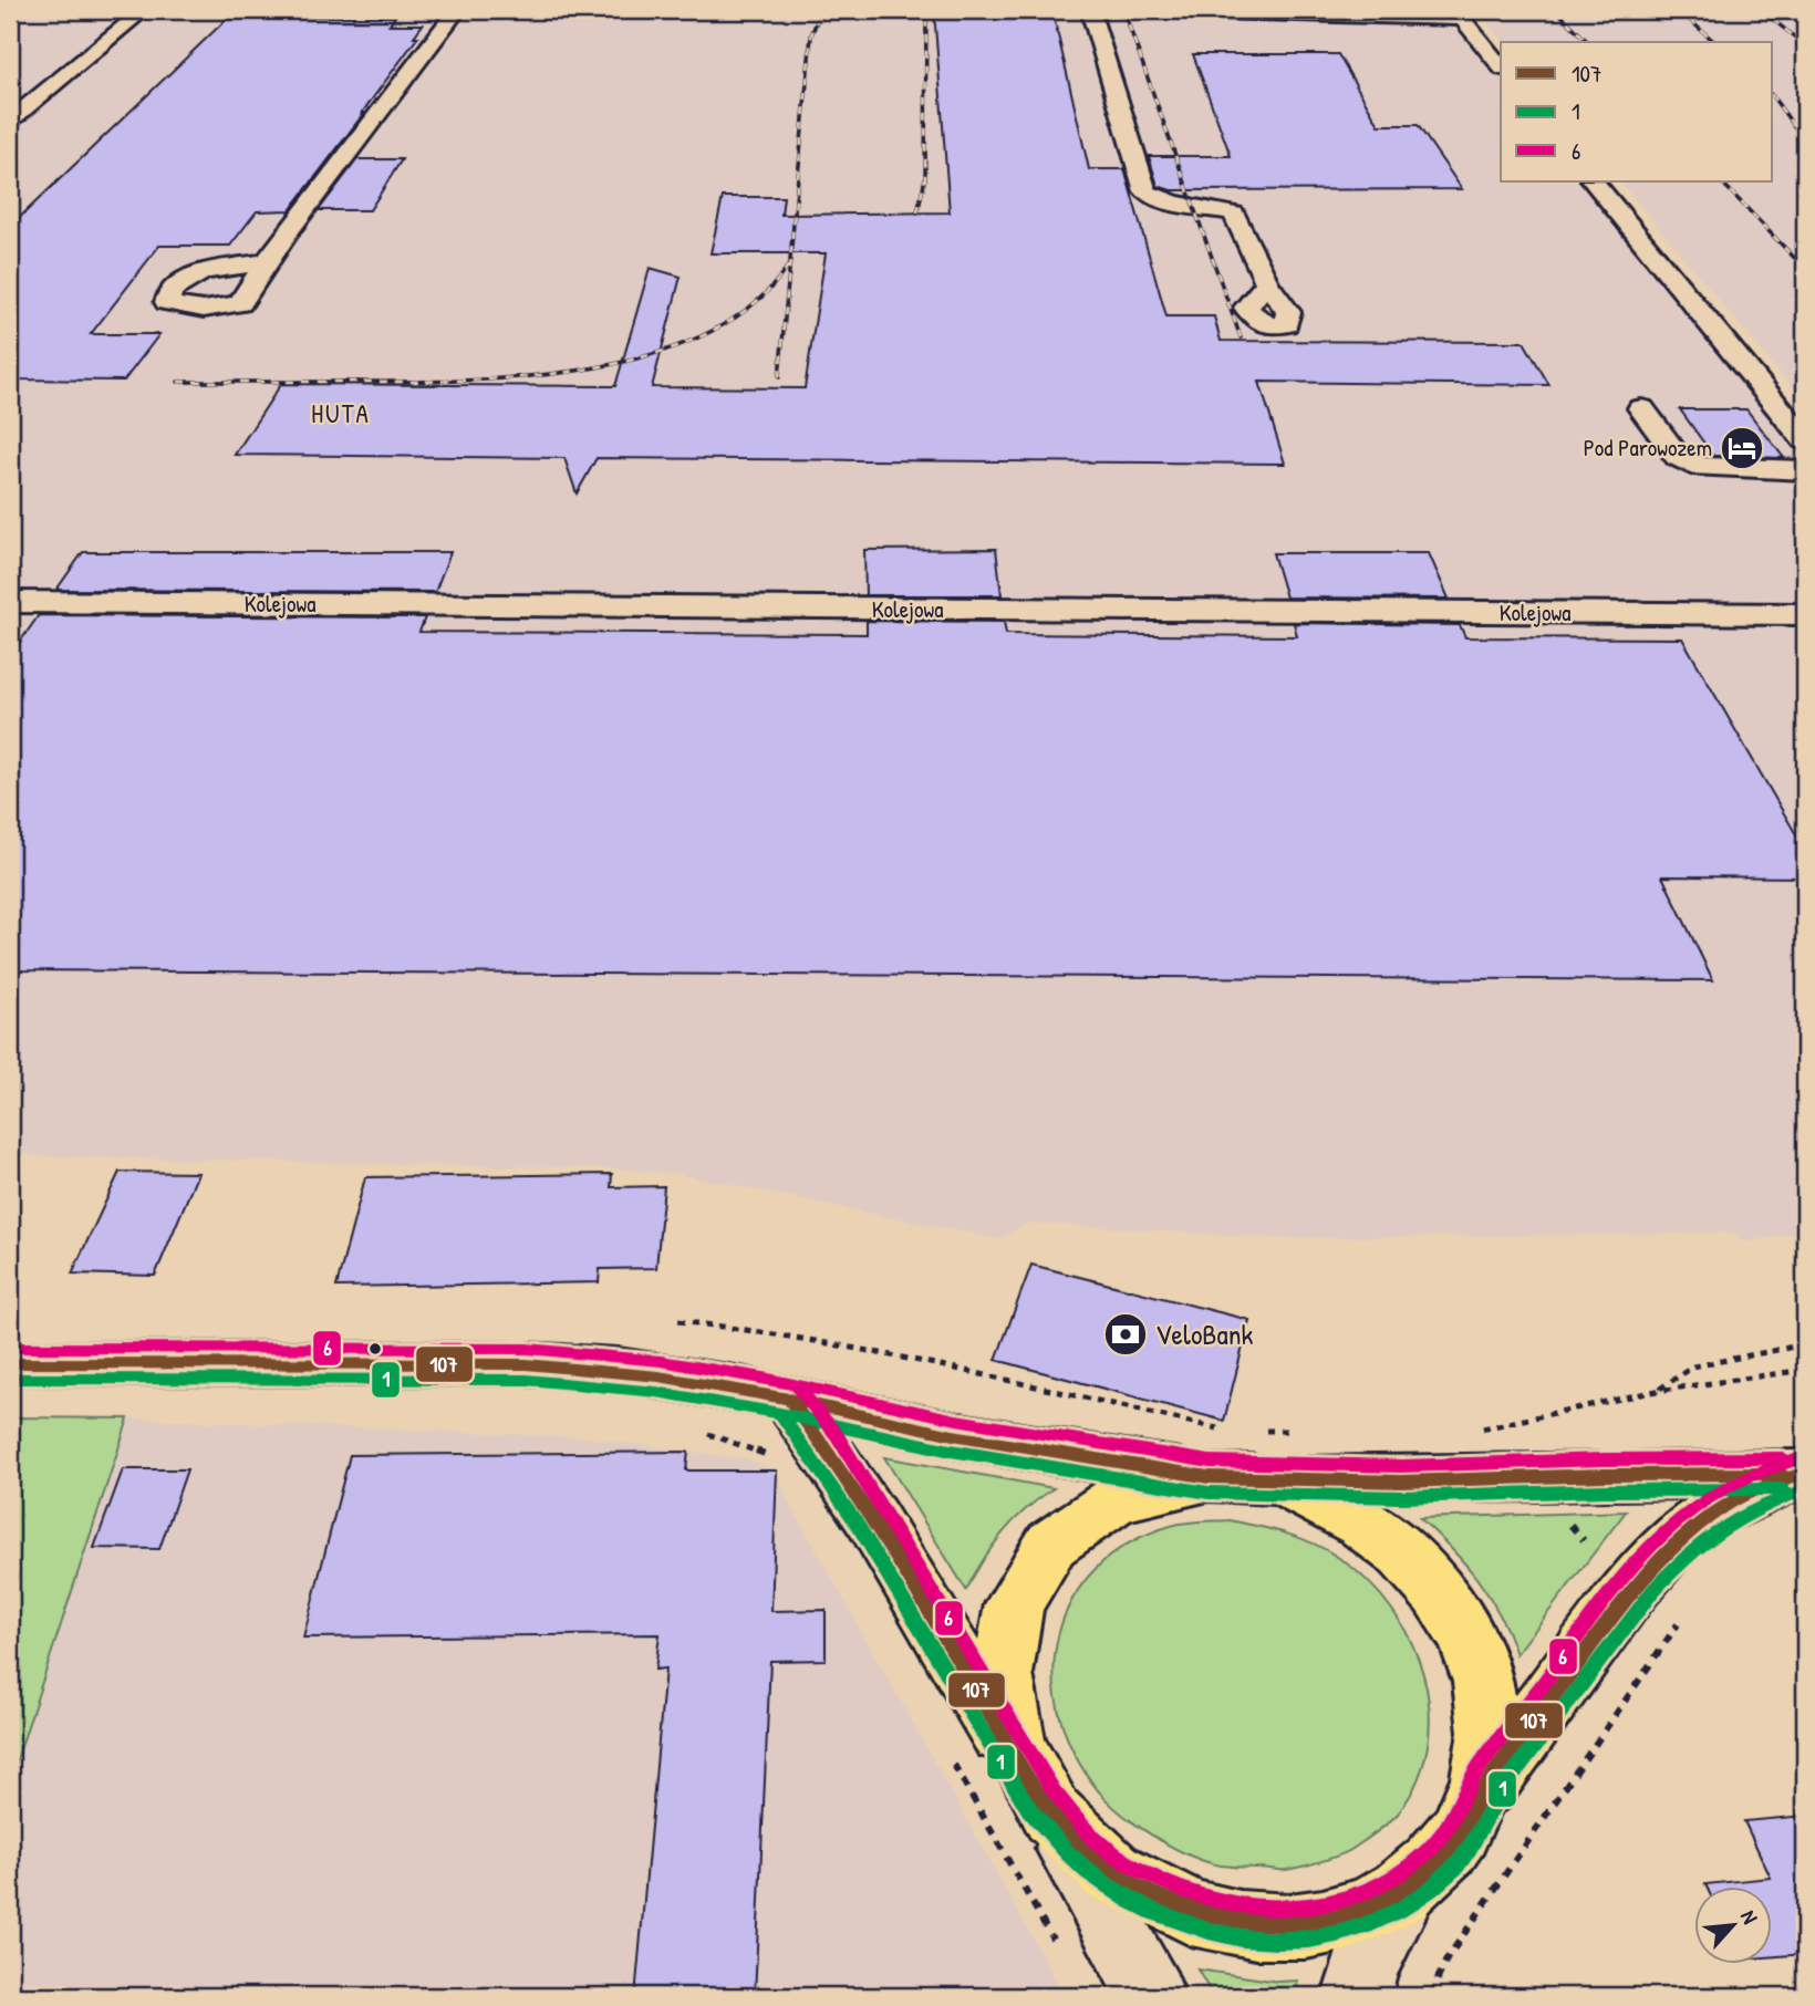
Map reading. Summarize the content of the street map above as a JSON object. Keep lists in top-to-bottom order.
{
  "streets": {
    "street": ["Kolejowa"]
  },
  "districts": ["HUTA"],
  "places": {
    "hotel": ["Pod Parowozem"],
    "bank": ["VeloBank"]
  },
  "lines": ["transit line 6", "transit line 107", "transit line 1"],
  "legend": ["107", "1", "6"],
  "north": "top right"
}
